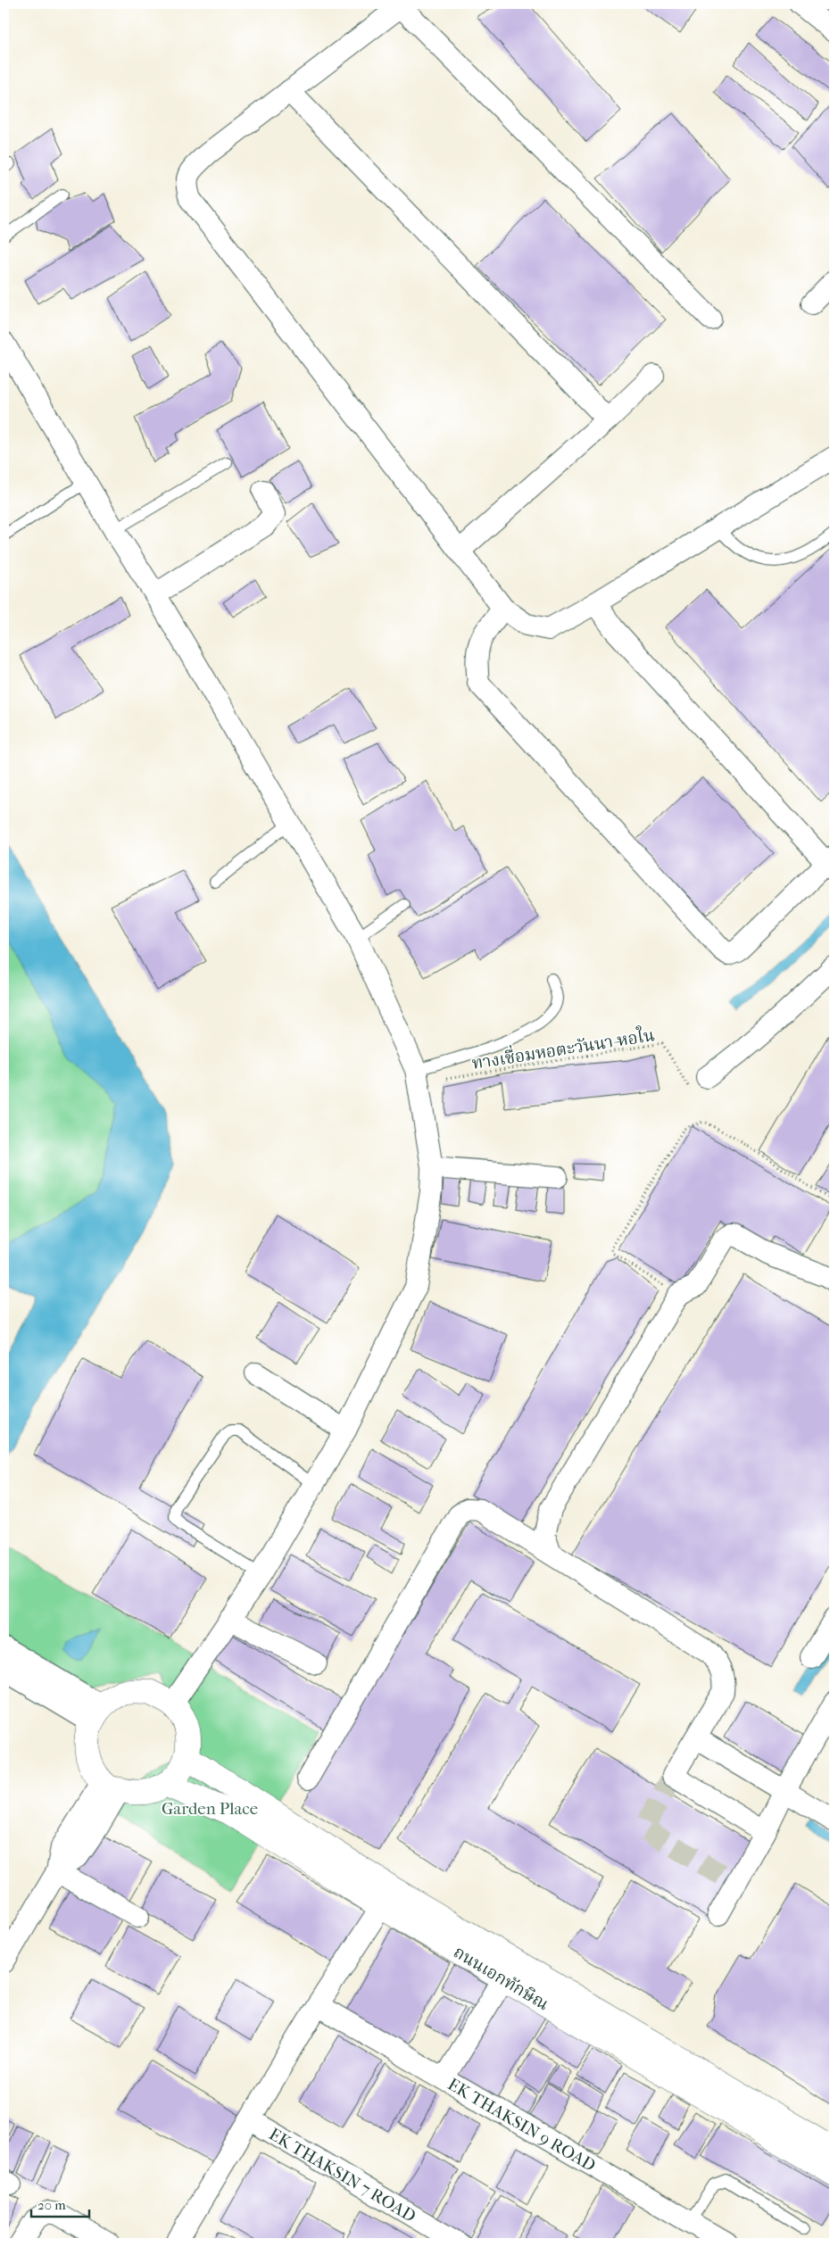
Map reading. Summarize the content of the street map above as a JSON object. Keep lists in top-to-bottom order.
{
  "streets": {
    "street": ["ถนนเอกทักษิณ", "EK THAKSIN 9 ROAD", "EK THAKSIN 7 ROAD"],
    "path": ["ทางเชื่อมหอตะวันนา-หอใน"]
  },
  "parks": ["Garden Place"],
  "scale_bar": "20 m"
}
